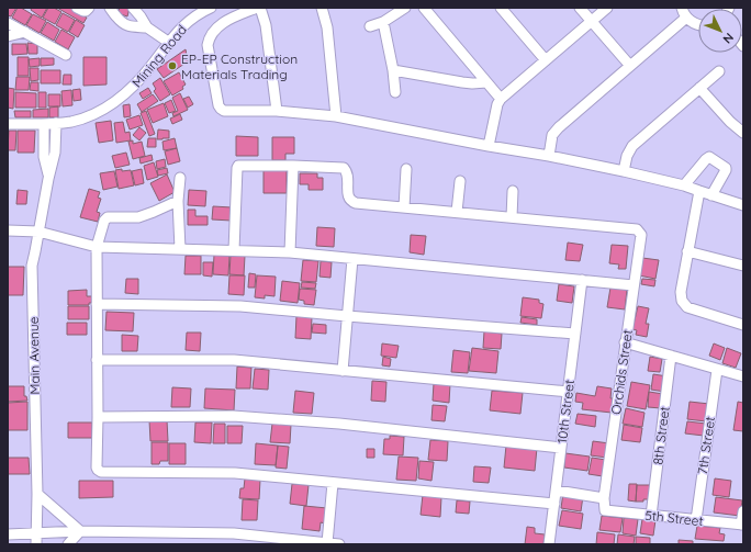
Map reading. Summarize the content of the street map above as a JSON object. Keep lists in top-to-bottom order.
{
  "streets": {
    "street": [
      "Mining Road",
      "Main Avenue",
      "Orchids Street",
      "10th Street",
      "8th Street",
      "7th Street",
      "5th Street"
    ]
  },
  "crossings": [
    ["Mining Road", "Main Avenue"],
    ["Orchids Street", "5th Street"],
    ["8th Street", "5th Street"],
    ["7th Street", "5th Street"]
  ],
  "places": ["EP-EP Construction Materials Trading"],
  "north": "bottom right"
}
